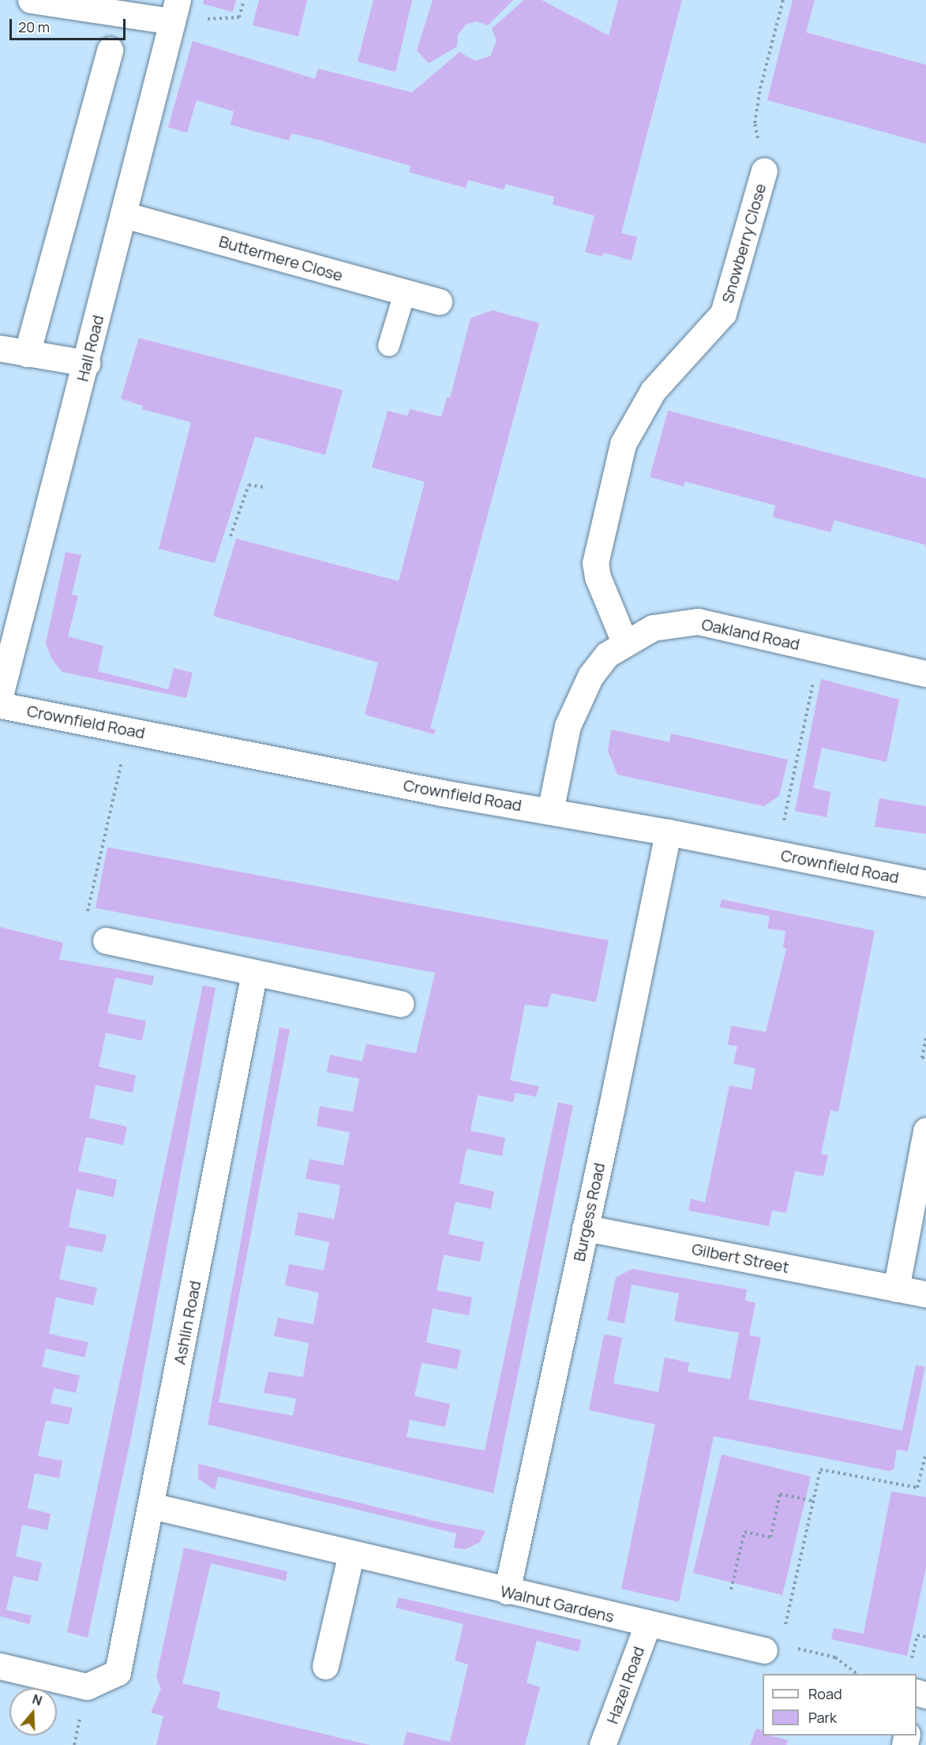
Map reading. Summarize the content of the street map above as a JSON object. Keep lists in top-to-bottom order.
{
  "streets": {
    "street": [
      "Snowberry Close",
      "Buttermere Close",
      "Hall Road",
      "Oakland Road",
      "Crownfield Road",
      "Burgess Road",
      "Gilbert Street",
      "Ashlin Road",
      "Walnut Gardens",
      "Hazel Road"
    ]
  },
  "crossings": [
    ["Snowberry Close", "Oakland Road"],
    ["Buttermere Close", "Hall Road"],
    ["Oakland Road", "Crownfield Road"],
    ["Crownfield Road", "Burgess Road"],
    ["Burgess Road", "Gilbert Street"],
    ["Burgess Road", "Walnut Gardens"],
    ["Ashlin Road", "Walnut Gardens"],
    ["Walnut Gardens", "Hazel Road"]
  ],
  "legend": ["Road", "Park"],
  "scale_bar": "20 m",
  "north": "top"
}
